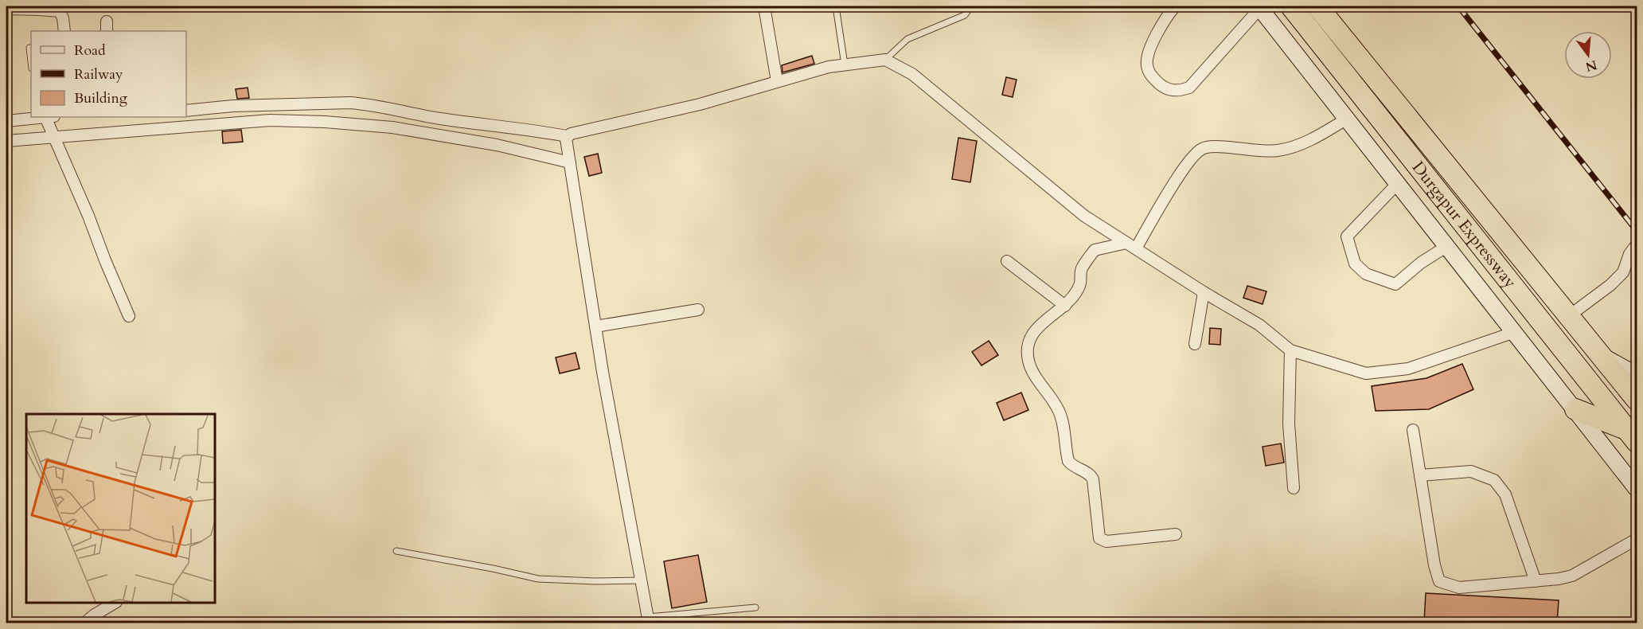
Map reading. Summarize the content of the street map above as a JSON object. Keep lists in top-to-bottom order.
{
  "streets": {
    "highway": ["Durgapur Expressway"]
  },
  "legend": ["Road", "Railway", "Building"],
  "north": "bottom"
}
